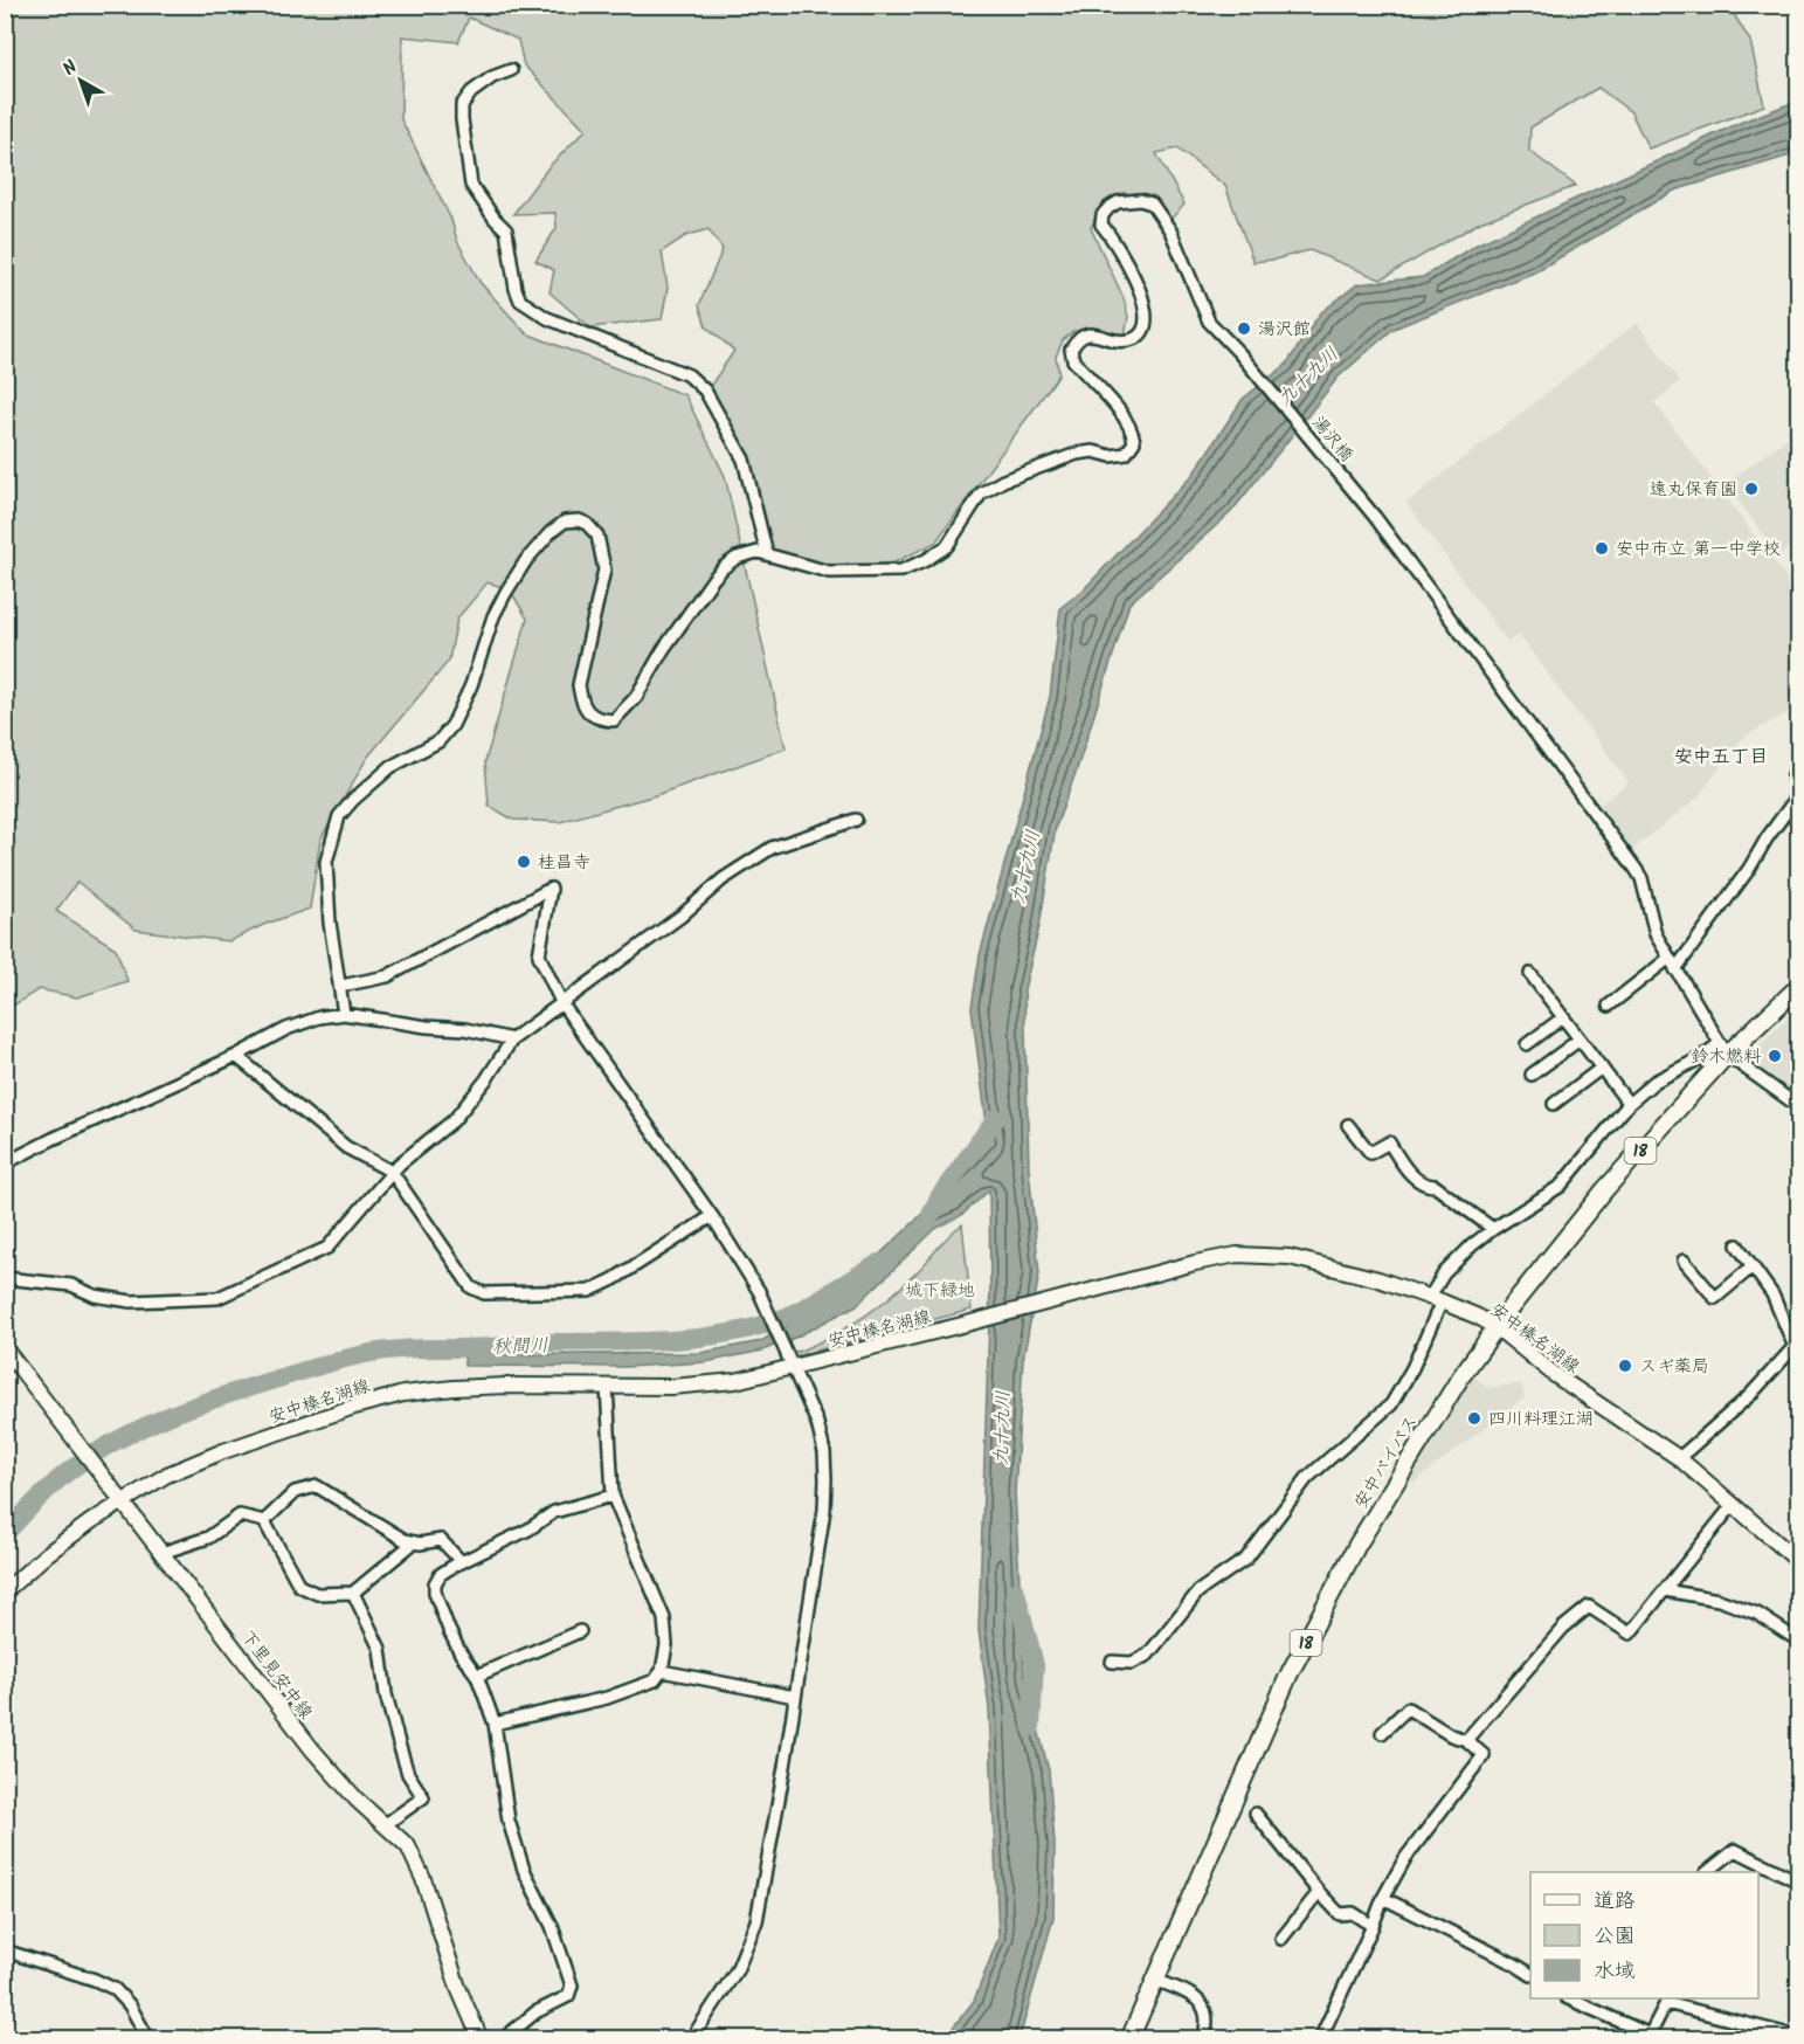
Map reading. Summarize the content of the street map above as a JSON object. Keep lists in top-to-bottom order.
{
  "streets": {
    "highway": ["18", "安中バイパス"],
    "main road": ["安中榛名湖線", "下里見安中線"],
    "street": ["湯沢橋"]
  },
  "crossings": [
    ["湯沢橋", "安中バイパス"],
    ["安中榛名湖線", "安中バイパス"],
    ["安中榛名湖線", "下里見安中線"]
  ],
  "districts": ["安中五丁目"],
  "water": ["九十九川", "秋間川"],
  "parks": ["城下緑地"],
  "places": [
    "湯沢館",
    "遠丸保育園",
    "安中市立 第一中学校",
    "桂昌寺",
    "鈴木燃料",
    "スギ薬局",
    "四川料理江湖"
  ],
  "legend": ["道路", "公園", "水域"],
  "north": "top left"
}
